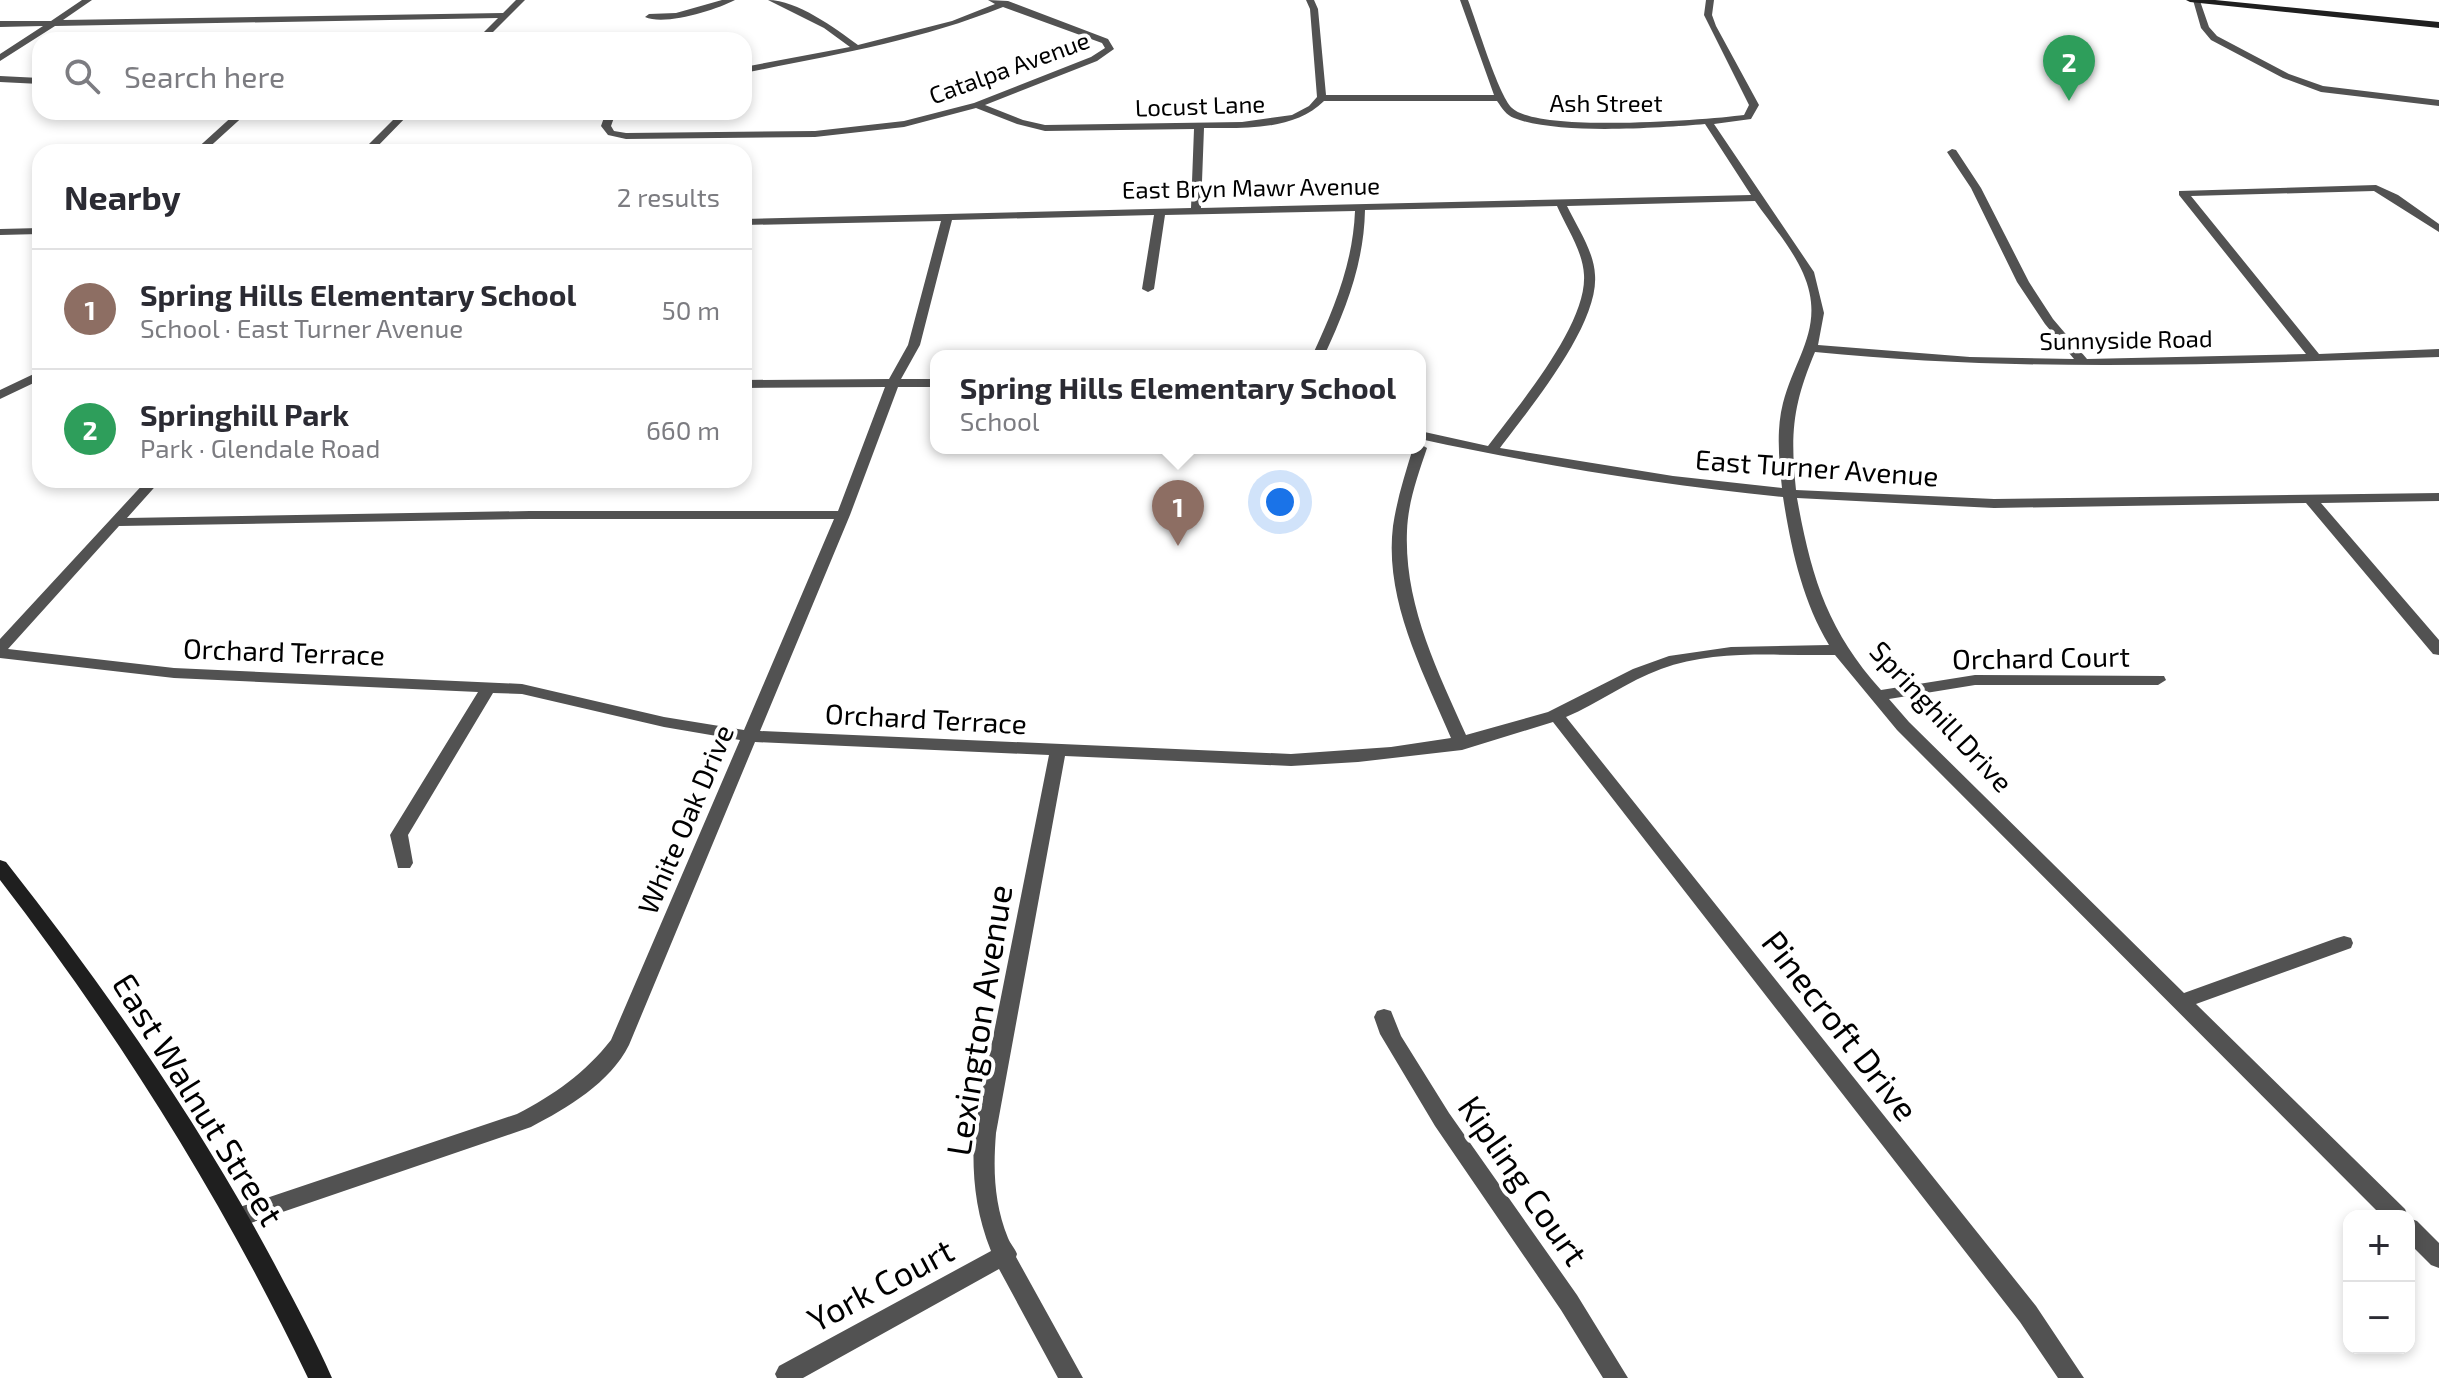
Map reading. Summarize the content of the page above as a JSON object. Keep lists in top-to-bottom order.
{
  "streets": {
    "street": [
      "Catalpa Avenue",
      "Ash Street",
      "Locust Lane",
      "East Bryn Mawr Avenue",
      "Sunnyside Road",
      "East Turner Avenue",
      "Orchard Terrace",
      "Orchard Court",
      "Springhill Drive",
      "White Oak Drive",
      "Lexington Avenue",
      "Pinecroft Drive",
      "East Walnut Street",
      "Kipling Court",
      "York Court"
    ]
  },
  "crossings": [
    ["Catalpa Avenue", "Locust Lane"],
    ["Ash Street", "Springhill Drive"],
    ["East Bryn Mawr Avenue", "Springhill Drive"],
    ["East Bryn Mawr Avenue", "White Oak Drive"],
    ["Sunnyside Road", "Springhill Drive"],
    ["East Turner Avenue", "Springhill Drive"],
    ["Orchard Terrace", "Springhill Drive"],
    ["Orchard Terrace", "White Oak Drive"],
    ["Orchard Terrace", "Lexington Avenue"],
    ["Orchard Terrace", "Pinecroft Drive"],
    ["Orchard Court", "Springhill Drive"],
    ["White Oak Drive", "East Walnut Street"],
    ["Lexington Avenue", "York Court"]
  ],
  "page": {
    "search": "Search here",
    "pins": ["2", "1"],
    "heading": ["Nearby", "2 results"],
    "list": [
      {
        "mark": "1",
        "name": "Spring Hills Elementary School",
        "note": "School · East Turner Avenue",
        "value": "50 m"
      },
      {
        "mark": "2",
        "name": "Springhill Park",
        "note": "Park · Glendale Road",
        "value": "660 m"
      }
    ],
    "popup": ["Spring Hills Elementary School", "School"],
    "map_buttons": ["+", "−"]
  }
}
